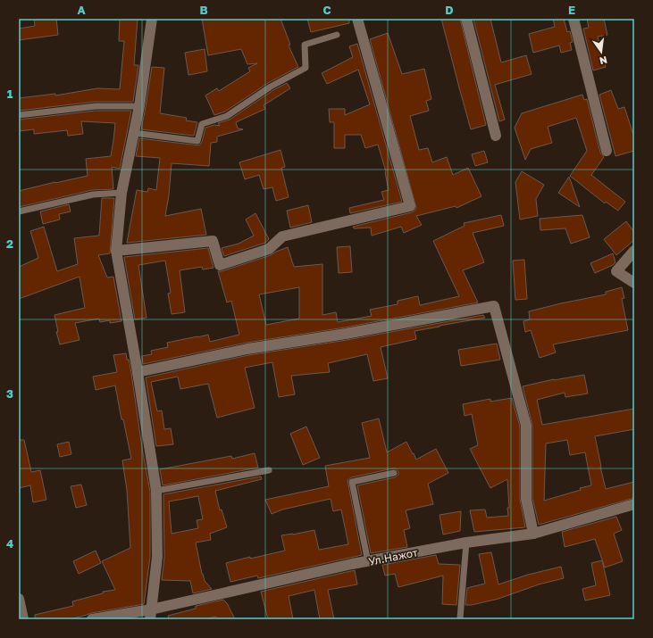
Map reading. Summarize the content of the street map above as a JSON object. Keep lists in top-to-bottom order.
{
  "streets": {
    "street": ["Ул.Нажот"]
  },
  "north": "bottom",
  "grid": {
    "columns": [
      "A",
      "B",
      "C",
      "D",
      "E"
    ],
    "rows": [
      "1",
      "2",
      "3",
      "4"
    ]
  }
}
